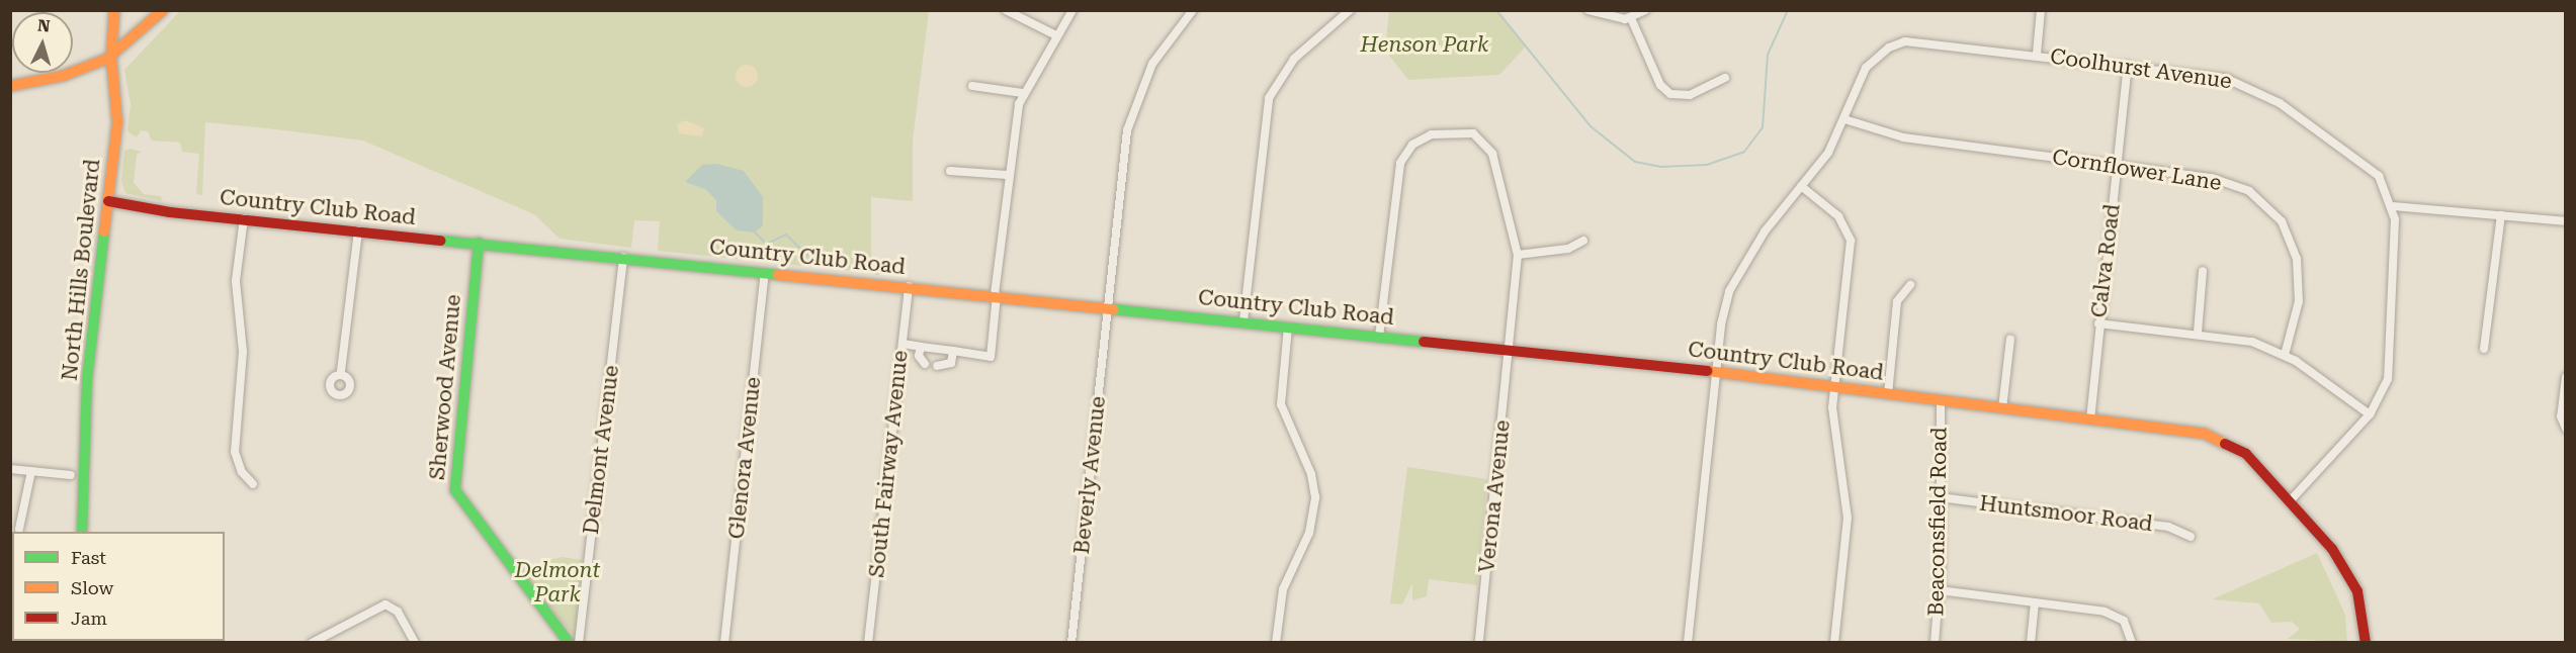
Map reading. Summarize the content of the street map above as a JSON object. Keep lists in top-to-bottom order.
{
  "streets": {
    "street": [
      "Coolhurst Avenue",
      "Cornflower Lane",
      "Country Club Road",
      "Calva Road",
      "North Hills Boulevard",
      "Sherwood Avenue",
      "Delmont Avenue",
      "Glenora Avenue",
      "South Fairway Avenue",
      "Beverly Avenue",
      "Verona Avenue",
      "Huntsmoor Road",
      "Beaconsfield Road"
    ]
  },
  "crossings": [
    ["Coolhurst Avenue", "Cornflower Lane"],
    ["Coolhurst Avenue", "Country Club Road"],
    ["Coolhurst Avenue", "Calva Road"],
    ["Cornflower Lane", "Calva Road"],
    ["Country Club Road", "Calva Road"],
    ["Country Club Road", "North Hills Boulevard"],
    ["Country Club Road", "Sherwood Avenue"],
    ["Country Club Road", "Delmont Avenue"],
    ["Country Club Road", "Glenora Avenue"],
    ["Country Club Road", "South Fairway Avenue"],
    ["Country Club Road", "Beverly Avenue"],
    ["Country Club Road", "Verona Avenue"],
    ["Country Club Road", "Beaconsfield Road"],
    ["Huntsmoor Road", "Beaconsfield Road"]
  ],
  "parks": ["Henson Park", "Delmont Park"],
  "legend": ["Fast", "Slow", "Jam"],
  "north": "top"
}
